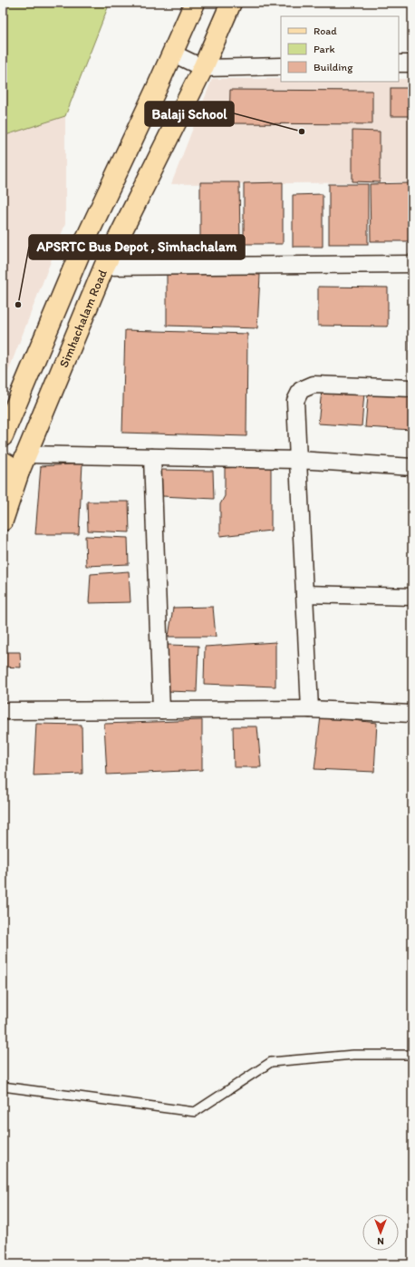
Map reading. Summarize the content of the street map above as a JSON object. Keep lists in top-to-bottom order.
{
  "streets": {
    "main road": ["Simhachalam Road"]
  },
  "places": ["Balaji School", "APSRTC Bus Depot , Simhachalam"],
  "legend": ["Road", "Park", "Building"],
  "north": "bottom"
}
